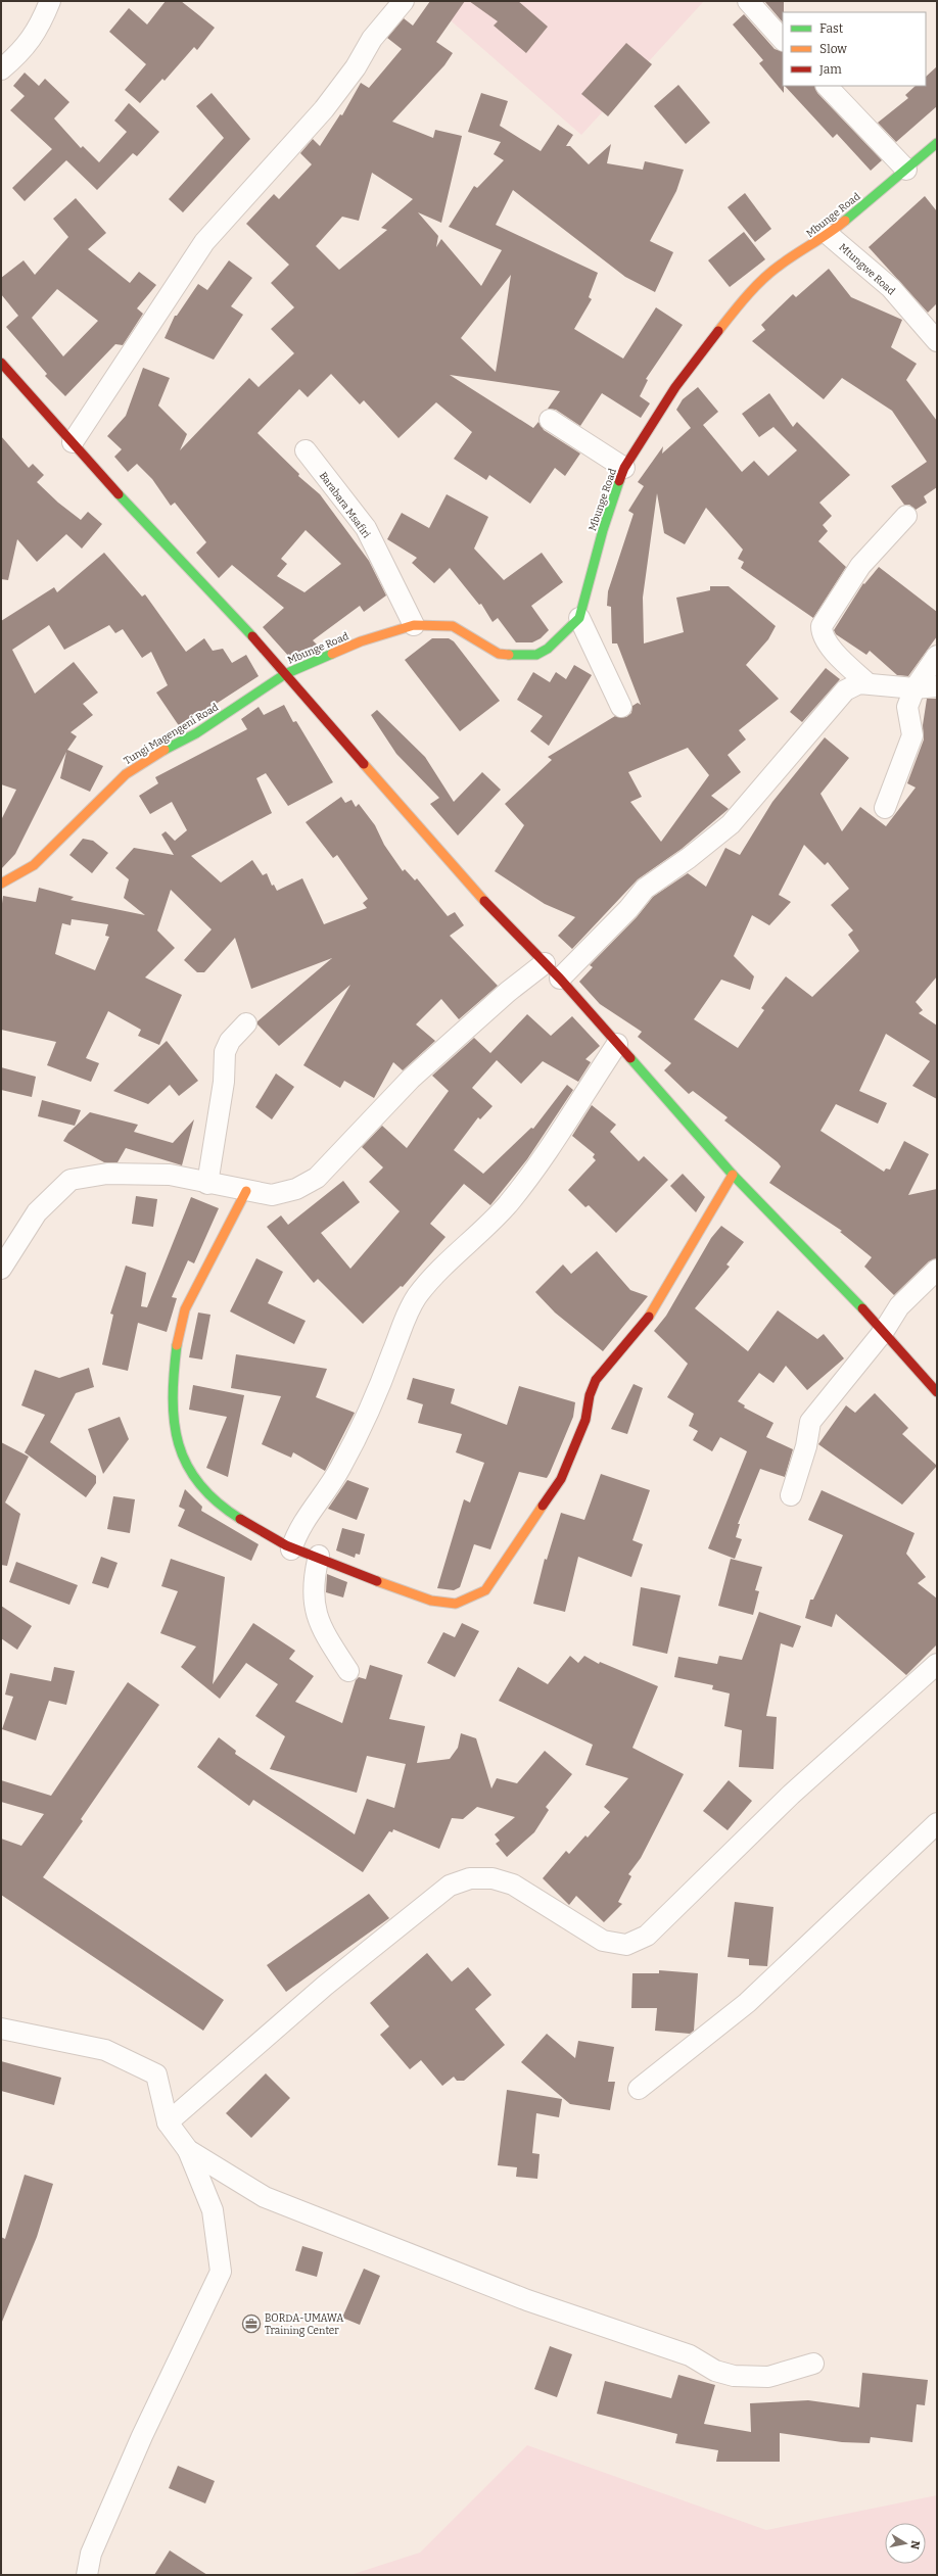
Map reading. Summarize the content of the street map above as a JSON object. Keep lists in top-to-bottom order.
{
  "streets": {
    "street": [
      "Mbunge Road",
      "Mtungwe Road",
      "Barabara Msafiri",
      "Tungi Magengeni Road"
    ]
  },
  "crossings": [
    ["Mbunge Road", "Mtungwe Road"],
    ["Mbunge Road", "Barabara Msafiri"],
    ["Mbunge Road", "Tungi Magengeni Road"]
  ],
  "places": {
    "office": ["BORDA-UMAWA Training Center"]
  },
  "legend": ["Fast", "Slow", "Jam"],
  "north": "right"
}
